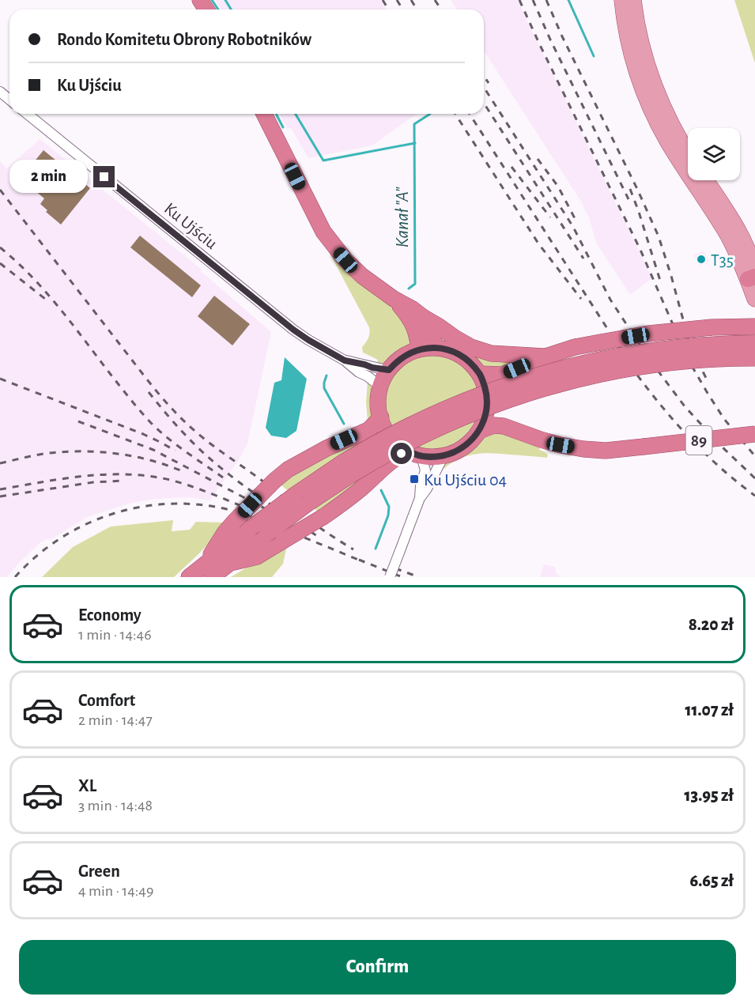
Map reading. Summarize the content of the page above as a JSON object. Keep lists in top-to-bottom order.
{
  "streets": {
    "highway": ["89"],
    "street": ["Ku Ujściu"]
  },
  "crossings": [
    ["Ku Ujściu", "89"]
  ],
  "water": ["Kanał \"A\""],
  "places": {
    "other": ["T35"],
    "transit": ["Ku Ujściu 04"]
  },
  "page": {
    "banner": ["Rondo Komitetu Obrony Robotników", "Ku Ujściu"],
    "bubble": "2 min",
    "list": [
      {
        "name": "Economy",
        "note": "1 min · 14:46",
        "value": "8.20 zł"
      },
      {
        "name": "Comfort",
        "note": "2 min · 14:47",
        "value": "11.07 zł"
      },
      {
        "name": "XL",
        "note": "3 min · 14:48",
        "value": "13.95 zł"
      },
      {
        "name": "Green",
        "note": "4 min · 14:49",
        "value": "6.65 zł"
      }
    ],
    "buttons": "Confirm"
  }
}
